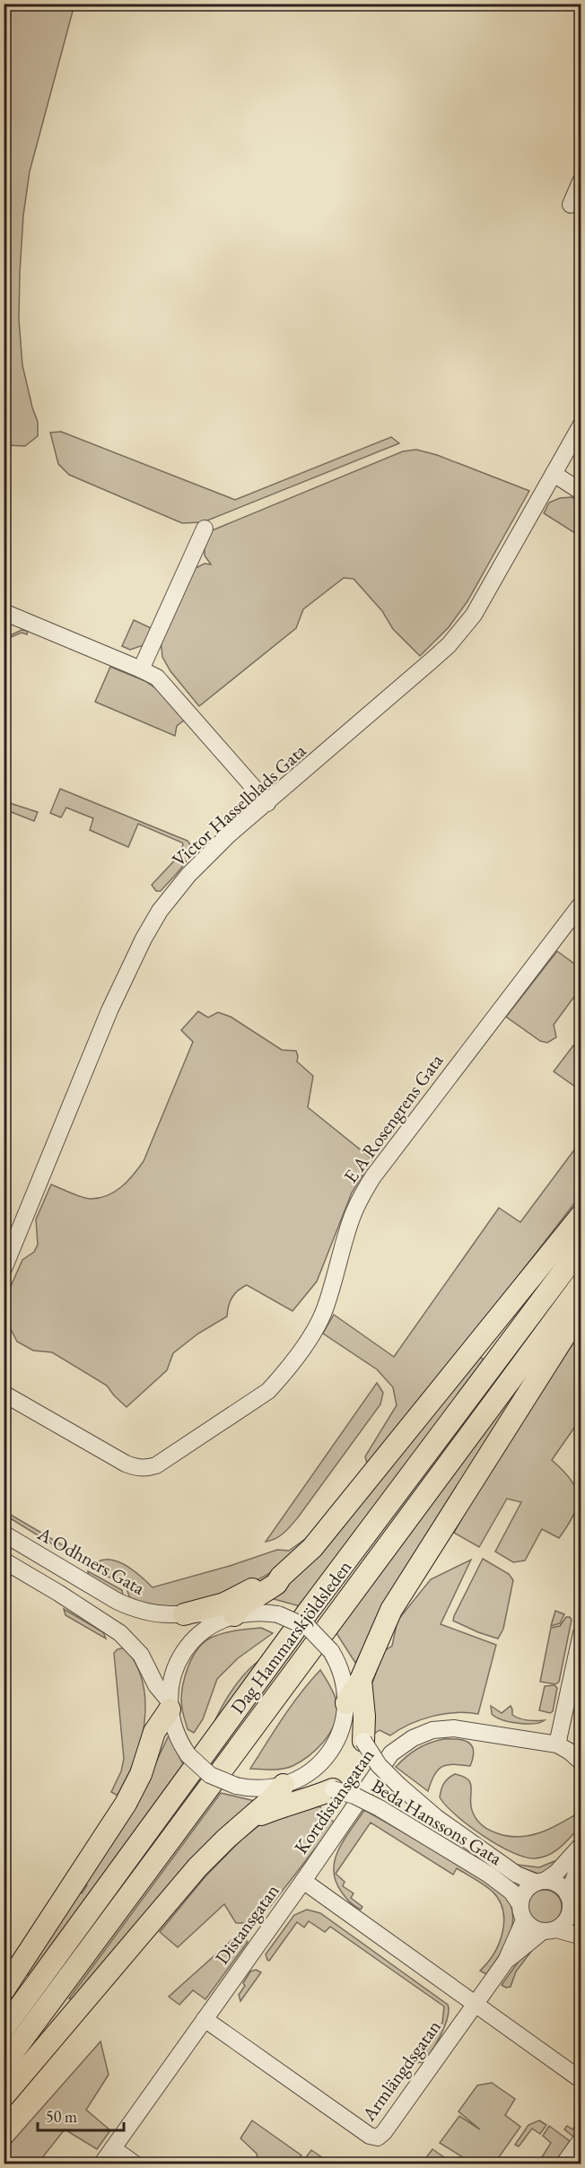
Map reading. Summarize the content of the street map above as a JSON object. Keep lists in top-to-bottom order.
{
  "streets": {
    "main road": ["Dag Hammarskjöldsleden"],
    "street": [
      "Victor Hasselblads Gata",
      "E A Rosengrens Gata",
      "A Odhners Gata",
      "Kortdistansgatan",
      "Beda Hanssons Gata",
      "Distansgatan",
      "Armlängdsgatan"
    ]
  },
  "crossings": [
    ["A Odhners Gata", "Beda Hanssons Gata"],
    ["Kortdistansgatan", "Distansgatan"],
    ["Beda Hanssons Gata", "Armlängdsgatan"],
    ["Distansgatan", "Armlängdsgatan"]
  ],
  "scale_bar": "50 m"
}
